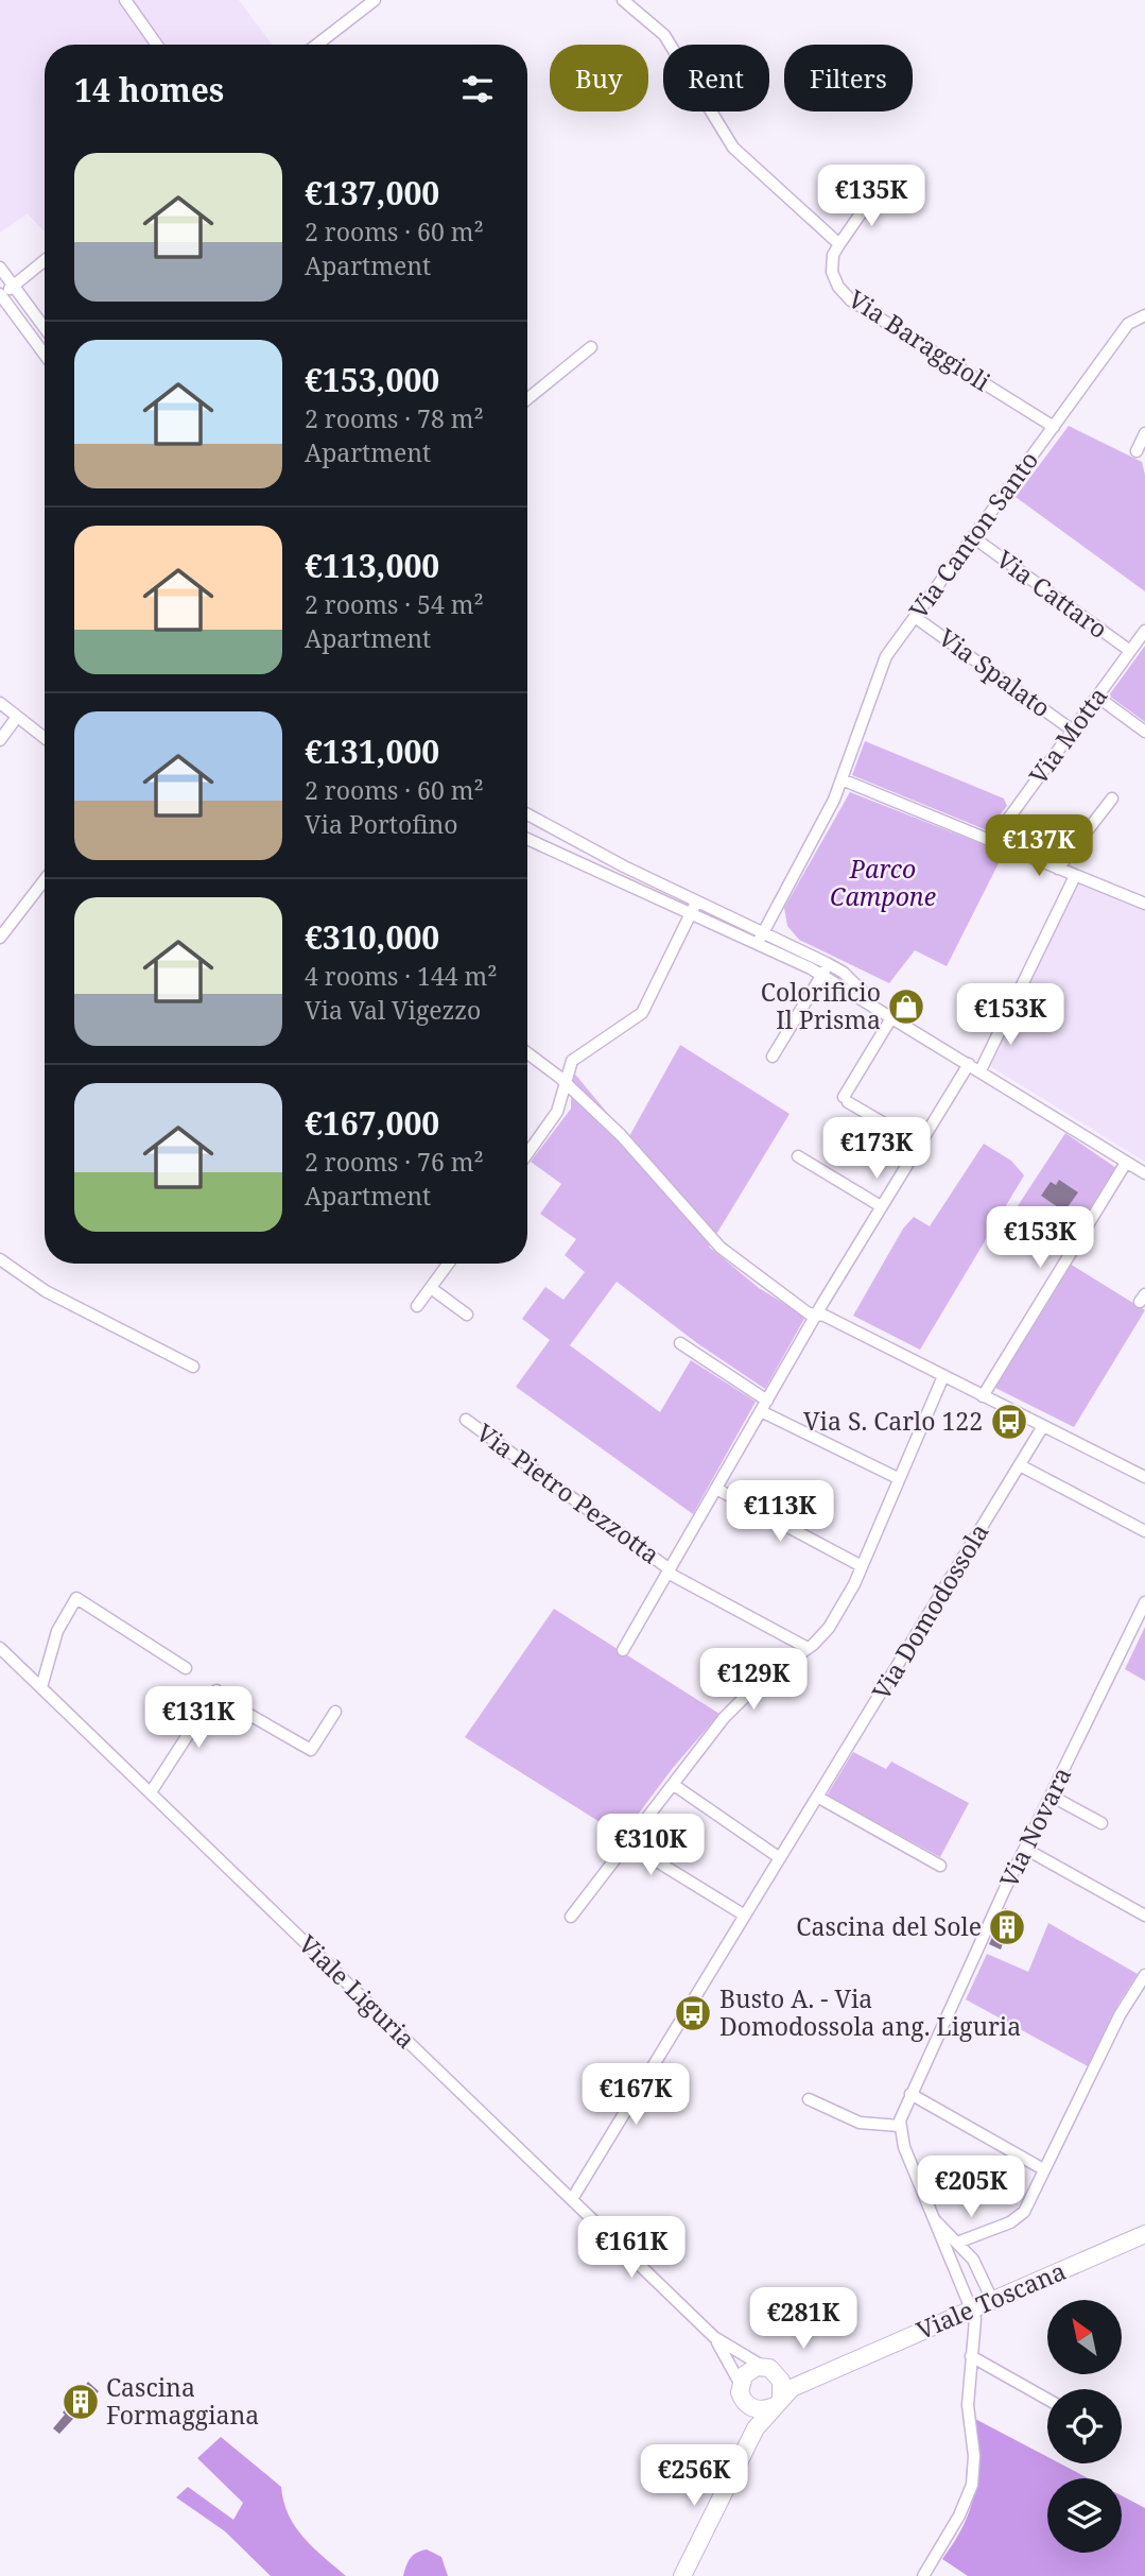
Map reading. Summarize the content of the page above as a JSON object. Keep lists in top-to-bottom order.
{
  "streets": {
    "street": [
      "Via Baraggioli",
      "Via Canton Santo",
      "Via Cattaro",
      "Via Spalato",
      "Via Motta",
      "Via Pietro Pezzotta",
      "Via Domodossola",
      "Via Novara",
      "Viale Liguria",
      "Viale Toscana"
    ]
  },
  "crossings": [
    ["Via Baraggioli", "Via Canton Santo"],
    ["Via Canton Santo", "Via Cattaro"],
    ["Via Canton Santo", "Via Spalato"],
    ["Via Cattaro", "Via Motta"],
    ["Via Spalato", "Via Motta"],
    ["Via Domodossola", "Viale Liguria"],
    ["Viale Liguria", "Viale Toscana"]
  ],
  "parks": ["Parco Campone"],
  "places": {
    "shop": ["Colorificio Il Prisma"],
    "bus stop": ["Via S. Carlo 122", "Busto A. - Via Domodossola ang. Liguria"],
    "building": ["Cascina del Sole", "Cascina Formaggiana"]
  },
  "north": "top left",
  "page": {
    "chip": ["Buy", "Rent", "Filters"],
    "heading": "14 homes",
    "list": [
      {
        "name": "€137,000",
        "note": "2 rooms · 60 m² · Apartment"
      },
      {
        "name": "€153,000",
        "note": "2 rooms · 78 m² · Apartment"
      },
      {
        "name": "€113,000",
        "note": "2 rooms · 54 m² · Apartment"
      },
      {
        "name": "€131,000",
        "note": "2 rooms · 60 m² · Via Portofino"
      },
      {
        "name": "€310,000",
        "note": "4 rooms · 144 m² · Via Val Vigezzo"
      },
      {
        "name": "€167,000",
        "note": "2 rooms · 76 m² · Apartment"
      }
    ],
    "price": [
      "€135K",
      "€137K",
      "€153K",
      "€173K",
      "€153K",
      "€113K",
      "€129K",
      "€131K",
      "€310K",
      "€167K",
      "€205K",
      "€161K",
      "€281K",
      "€256K"
    ]
  }
}
